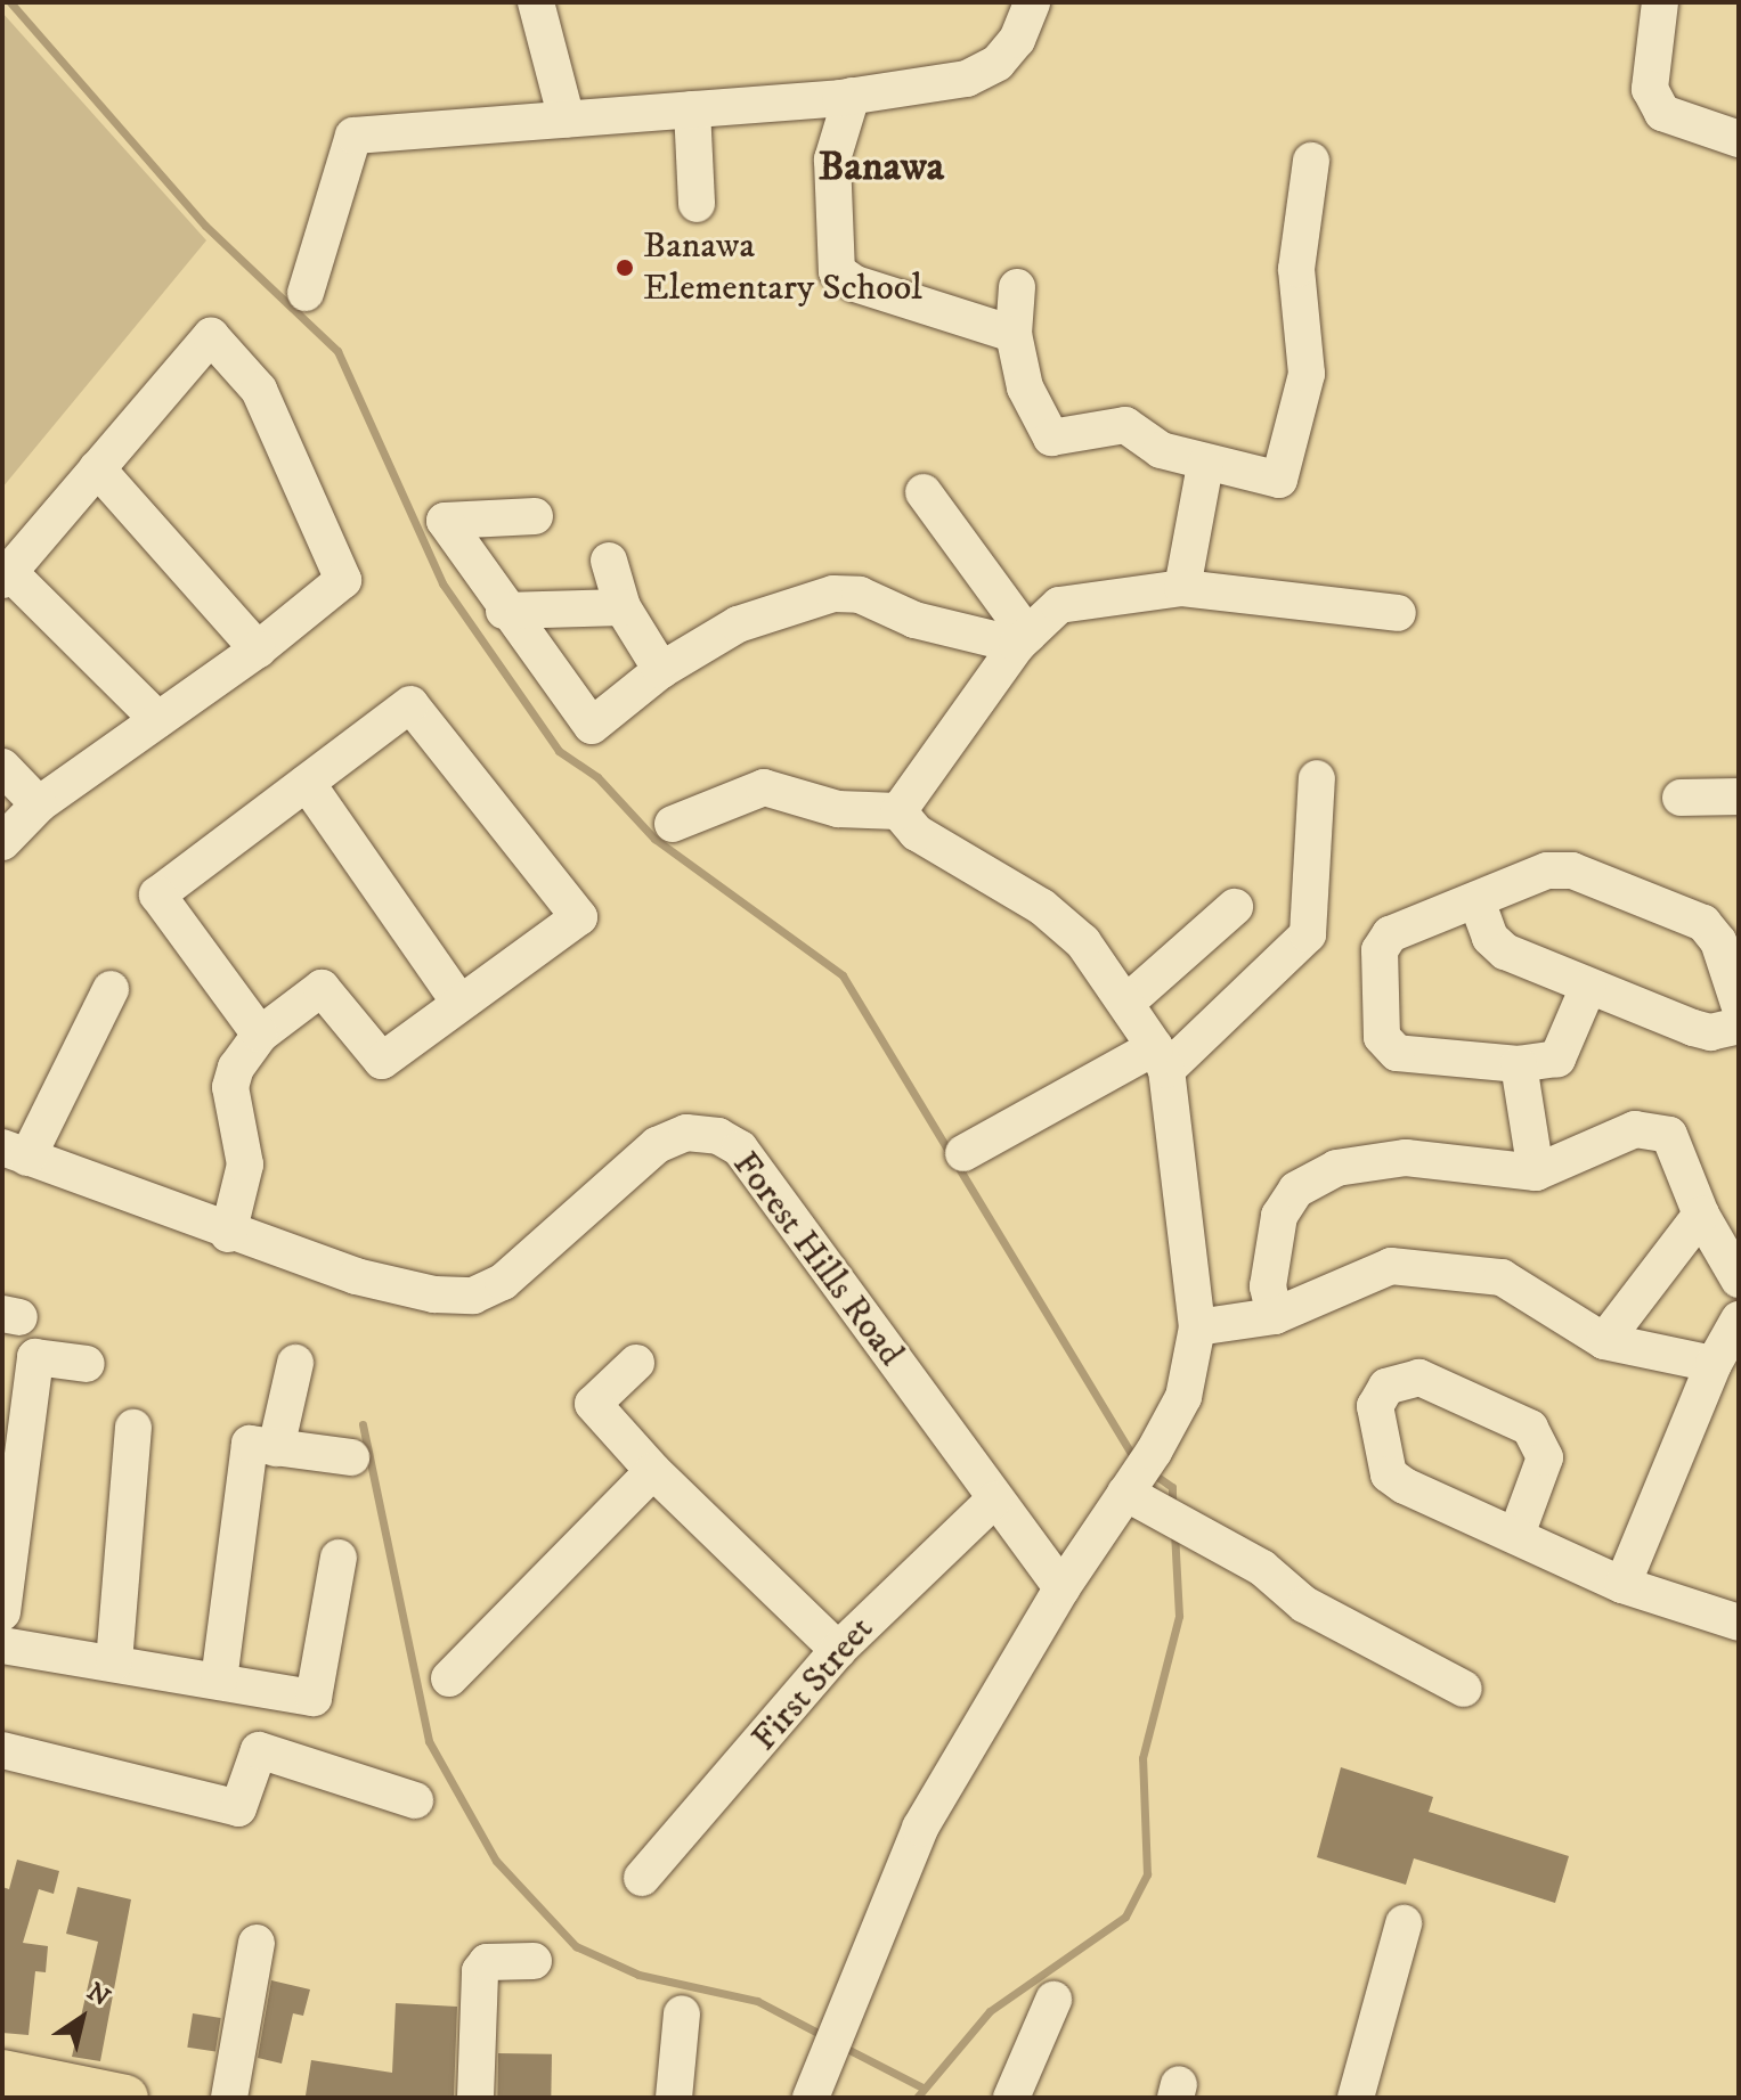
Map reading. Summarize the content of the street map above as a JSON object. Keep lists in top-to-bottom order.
{
  "streets": {
    "street": ["Forest Hills Road", "First Street"]
  },
  "crossings": [
    ["Forest Hills Road", "First Street"]
  ],
  "districts": ["Banawa"],
  "places": ["Banawa Elementary School"],
  "north": "top right"
}
